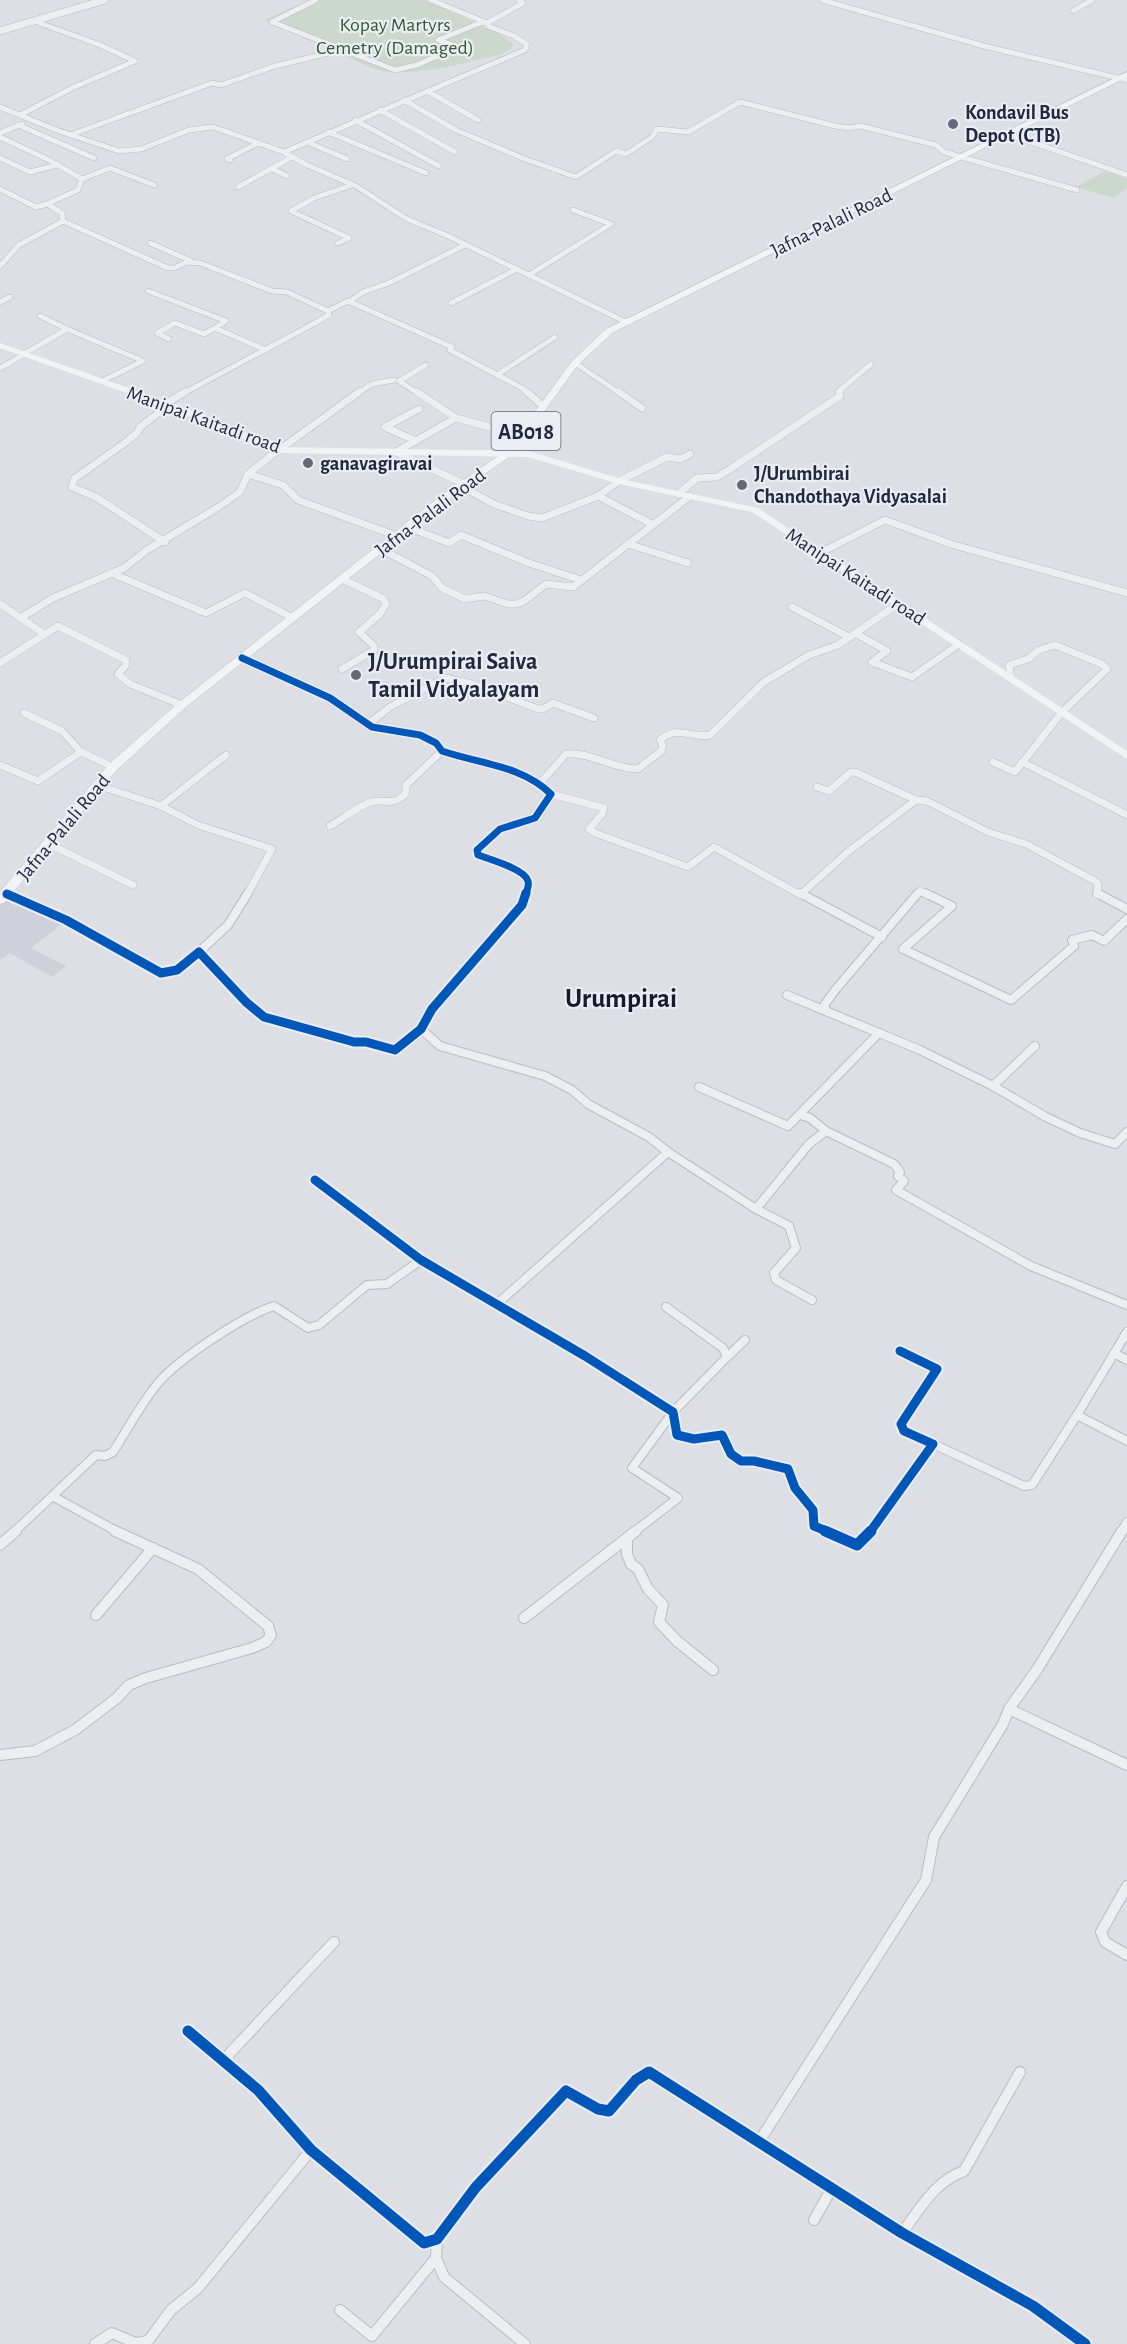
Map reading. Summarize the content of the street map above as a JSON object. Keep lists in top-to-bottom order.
{
  "streets": {
    "main road": ["Jafna-Palali Road", "Manipai Kaitadi road", "AB018"]
  },
  "crossings": [
    ["Jafna-Palali Road", "Manipai Kaitadi road"]
  ],
  "districts": ["Urumpirai"],
  "parks": ["Kopay Martyrs Cemetry (Damaged)"],
  "places": [
    "Kondavil Bus Depot (CTB)",
    "ganavagiravai",
    "J/Urumbirai Chandothaya Vidyasalai",
    "J/Urumpirai Saiva Tamil Vidyalayam"
  ]
}
